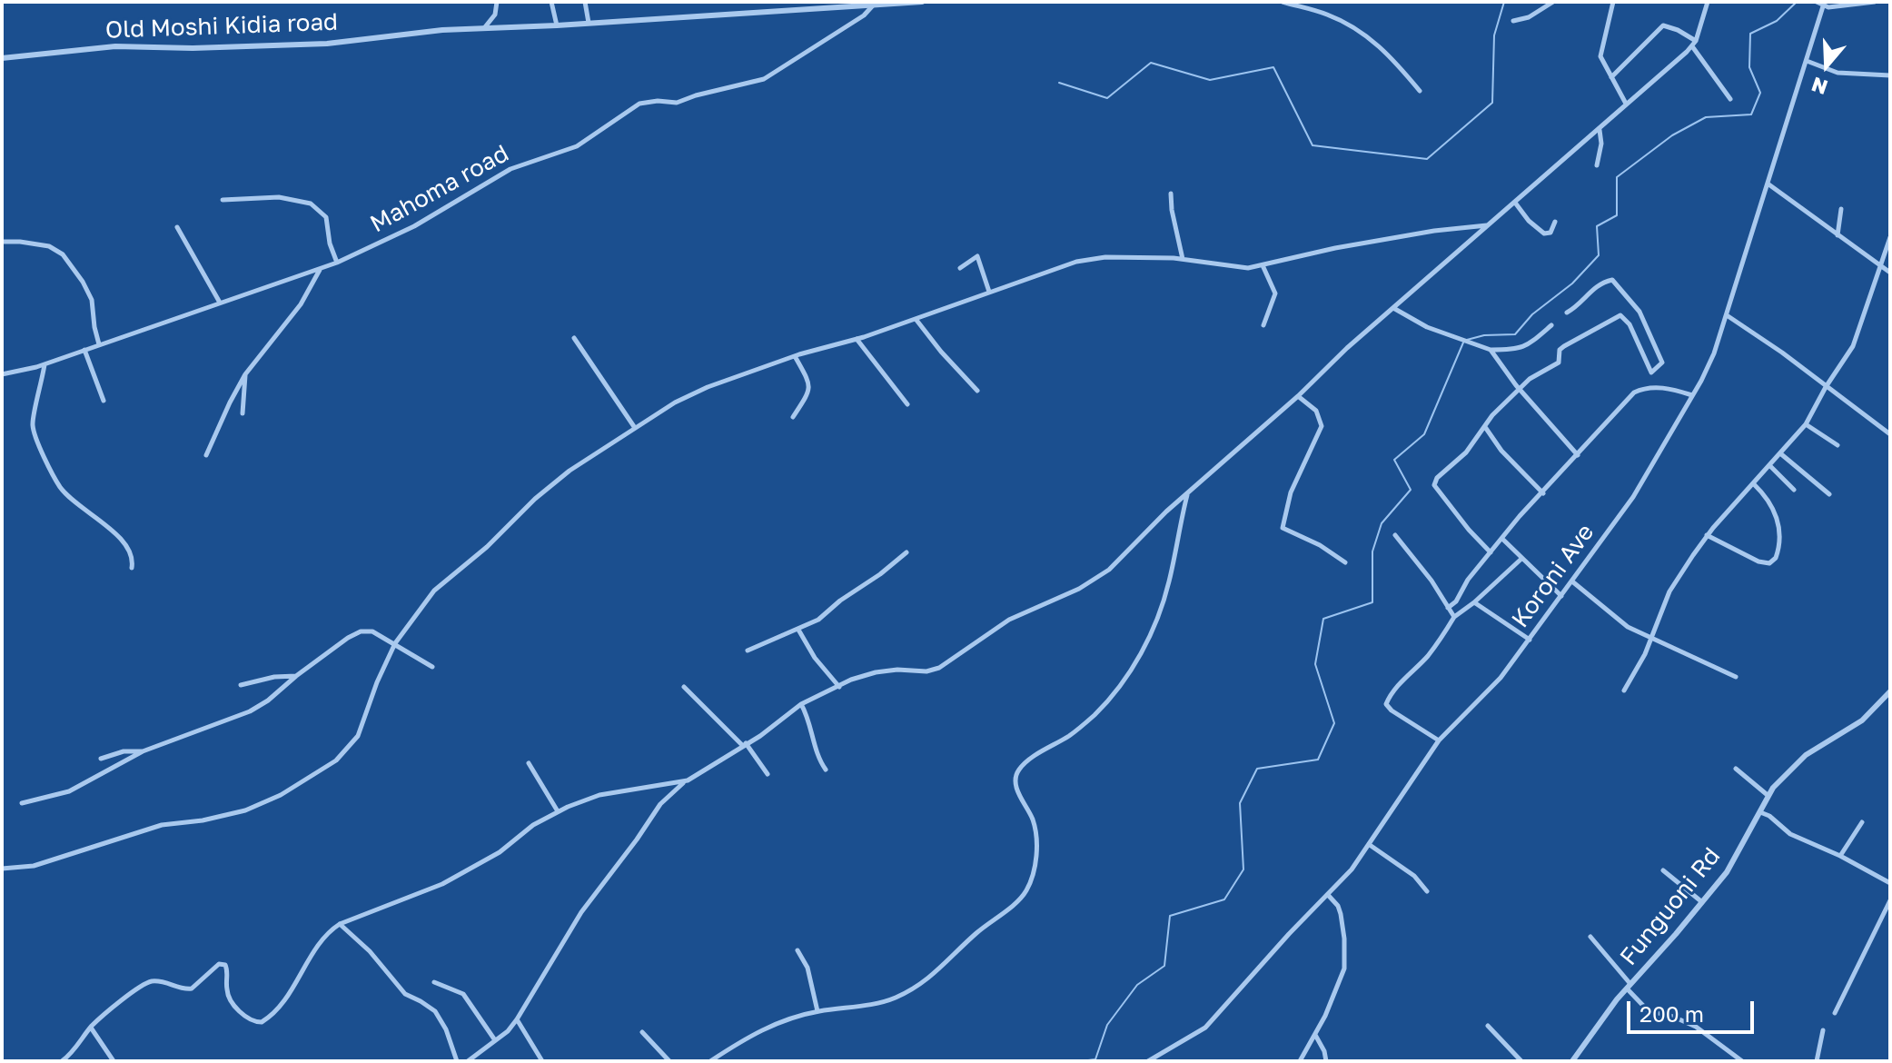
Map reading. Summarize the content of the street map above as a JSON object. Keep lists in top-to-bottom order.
{
  "streets": {
    "street": [
      "Old Moshi Kidia road",
      "Mahoma road",
      "Koroni Ave",
      "Funguoni Rd"
    ]
  },
  "crossings": [
    ["Old Moshi Kidia road", "Mahoma road"]
  ],
  "scale_bar": "200 m",
  "north": "bottom"
}
